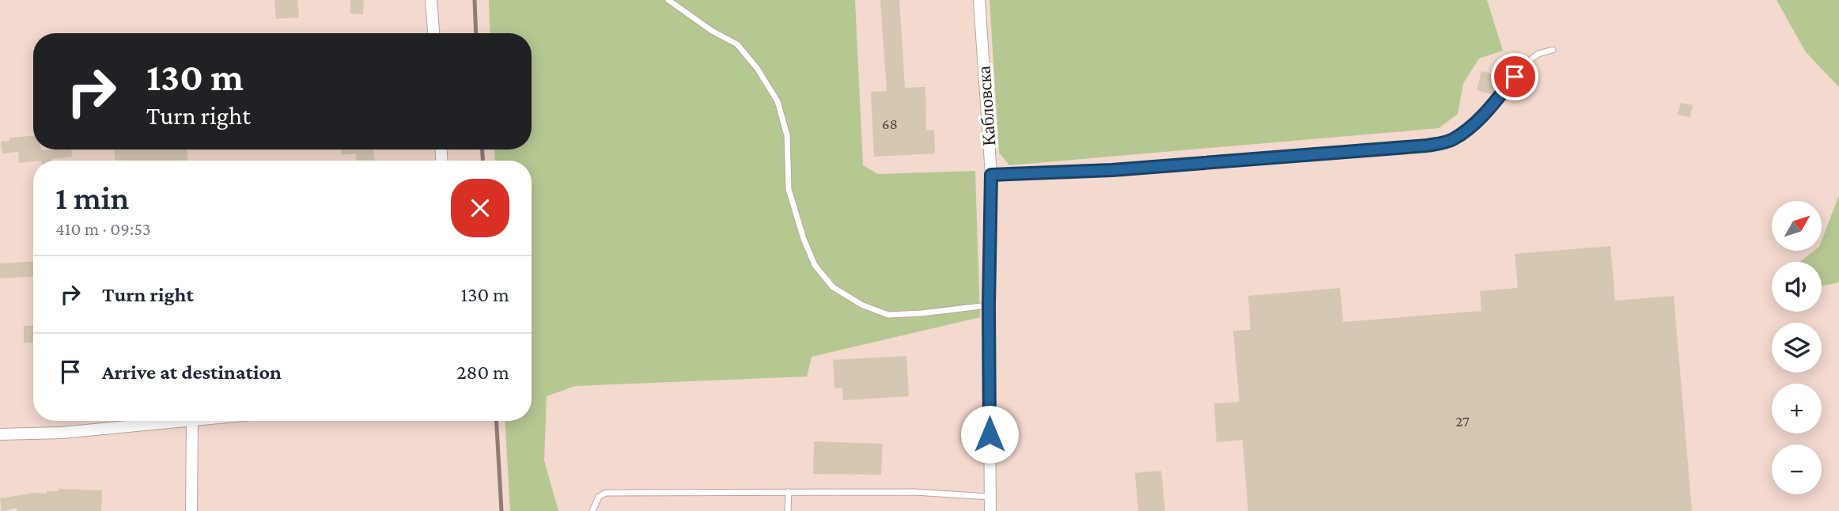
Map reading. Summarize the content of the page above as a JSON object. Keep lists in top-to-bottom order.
{
  "streets": {
    "street": ["Кабловска"]
  },
  "house_numbers": ["68", "27"],
  "north": "top right",
  "page": {
    "turn": ["130 m", "Turn right"],
    "heading": ["1 min", "410 m · 09:53"],
    "map_buttons": ["+", "−"],
    "list": [
      {
        "name": "Turn right",
        "value": "130 m"
      },
      {
        "name": "Arrive at destination",
        "value": "280 m"
      }
    ]
  }
}
